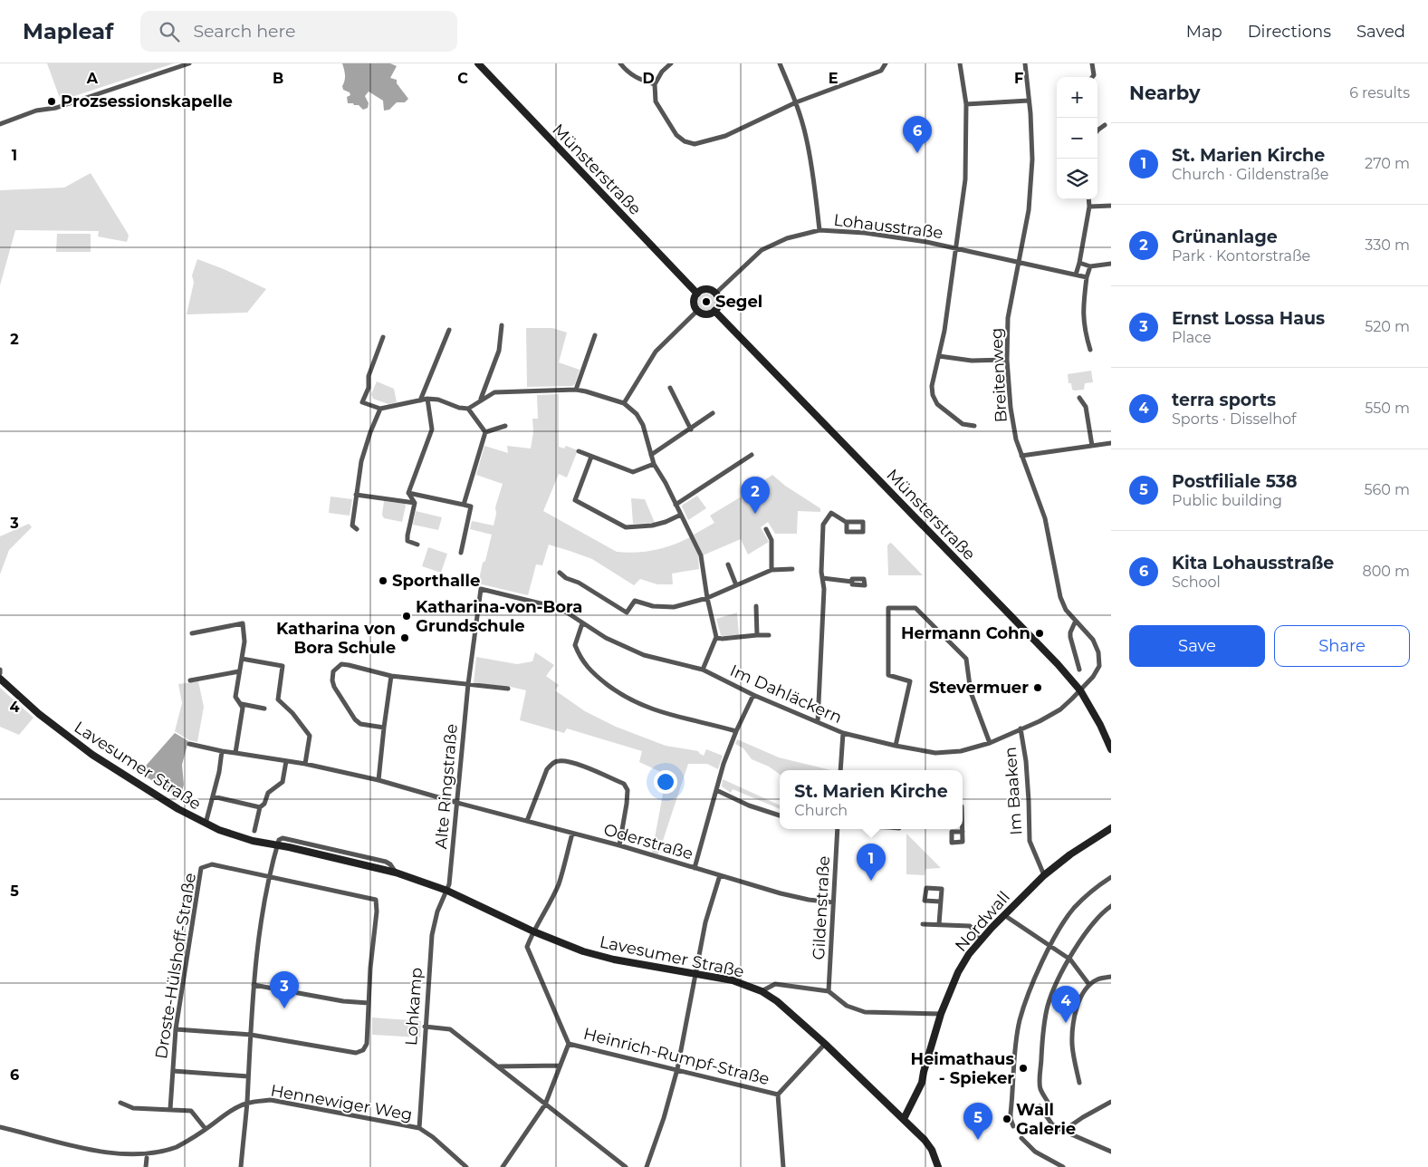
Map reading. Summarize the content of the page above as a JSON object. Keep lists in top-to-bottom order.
{
  "streets": {
    "street": [
      "Münsterstraße",
      "Lohausstraße",
      "Breitenweg",
      "Im Dahläckern",
      "Lavesumer Straße",
      "Alte Ringstraße",
      "Im Baaken",
      "Oderstraße",
      "Gildenstraße",
      "Nordwall",
      "Droste-Hülshoff-Straße",
      "Lohkamp",
      "Heinrich-Rumpf-Straße",
      "Hennewiger Weg"
    ]
  },
  "crossings": [
    ["Münsterstraße", "Lohausstraße"],
    ["Münsterstraße", "Breitenweg"],
    ["Münsterstraße", "Im Dahläckern"],
    ["Lohausstraße", "Breitenweg"],
    ["Breitenweg", "Im Dahläckern"],
    ["Im Dahläckern", "Alte Ringstraße"],
    ["Im Dahläckern", "Im Baaken"],
    ["Lavesumer Straße", "Alte Ringstraße"],
    ["Lavesumer Straße", "Nordwall"],
    ["Lavesumer Straße", "Lohkamp"],
    ["Alte Ringstraße", "Oderstraße"],
    ["Alte Ringstraße", "Lohkamp"],
    ["Im Baaken", "Nordwall"],
    ["Oderstraße", "Gildenstraße"],
    ["Lohkamp", "Hennewiger Weg"]
  ],
  "places": [
    "Prozsessionskapelle",
    "Segel",
    "Sporthalle",
    "Katharina-von-Bora Grundschule",
    "Hermann Cohn",
    "Katharina von Bora Schule",
    "Stevermuer",
    "Heimathaus - Spieker",
    "Wall Galerie"
  ],
  "page": {
    "header": "Mapleaf",
    "search": "Search here",
    "nav": ["Map", "Directions", "Saved"],
    "heading": ["Nearby", "6 results"],
    "map_buttons": ["+", "−"],
    "pins": [
      "6",
      "2",
      "1",
      "3",
      "4",
      "5"
    ],
    "list": [
      {
        "mark": "1",
        "name": "St. Marien Kirche",
        "note": "Church · Gildenstraße",
        "value": "270 m"
      },
      {
        "mark": "2",
        "name": "Grünanlage",
        "note": "Park · Kontorstraße",
        "value": "330 m"
      },
      {
        "mark": "3",
        "name": "Ernst Lossa Haus",
        "note": "Place",
        "value": "520 m"
      },
      {
        "mark": "4",
        "name": "terra sports",
        "note": "Sports · Disselhof",
        "value": "550 m"
      },
      {
        "mark": "5",
        "name": "Postfiliale 538",
        "note": "Public building",
        "value": "560 m"
      },
      {
        "mark": "6",
        "name": "Kita Lohausstraße",
        "note": "School",
        "value": "800 m"
      }
    ],
    "buttons": ["Save", "Share"],
    "popup": ["St. Marien Kirche", "Church"]
  },
  "grid": {
    "columns": [
      "A",
      "B",
      "C",
      "D",
      "E",
      "F"
    ],
    "rows": [
      "1",
      "2",
      "3",
      "4",
      "5",
      "6"
    ]
  }
}
